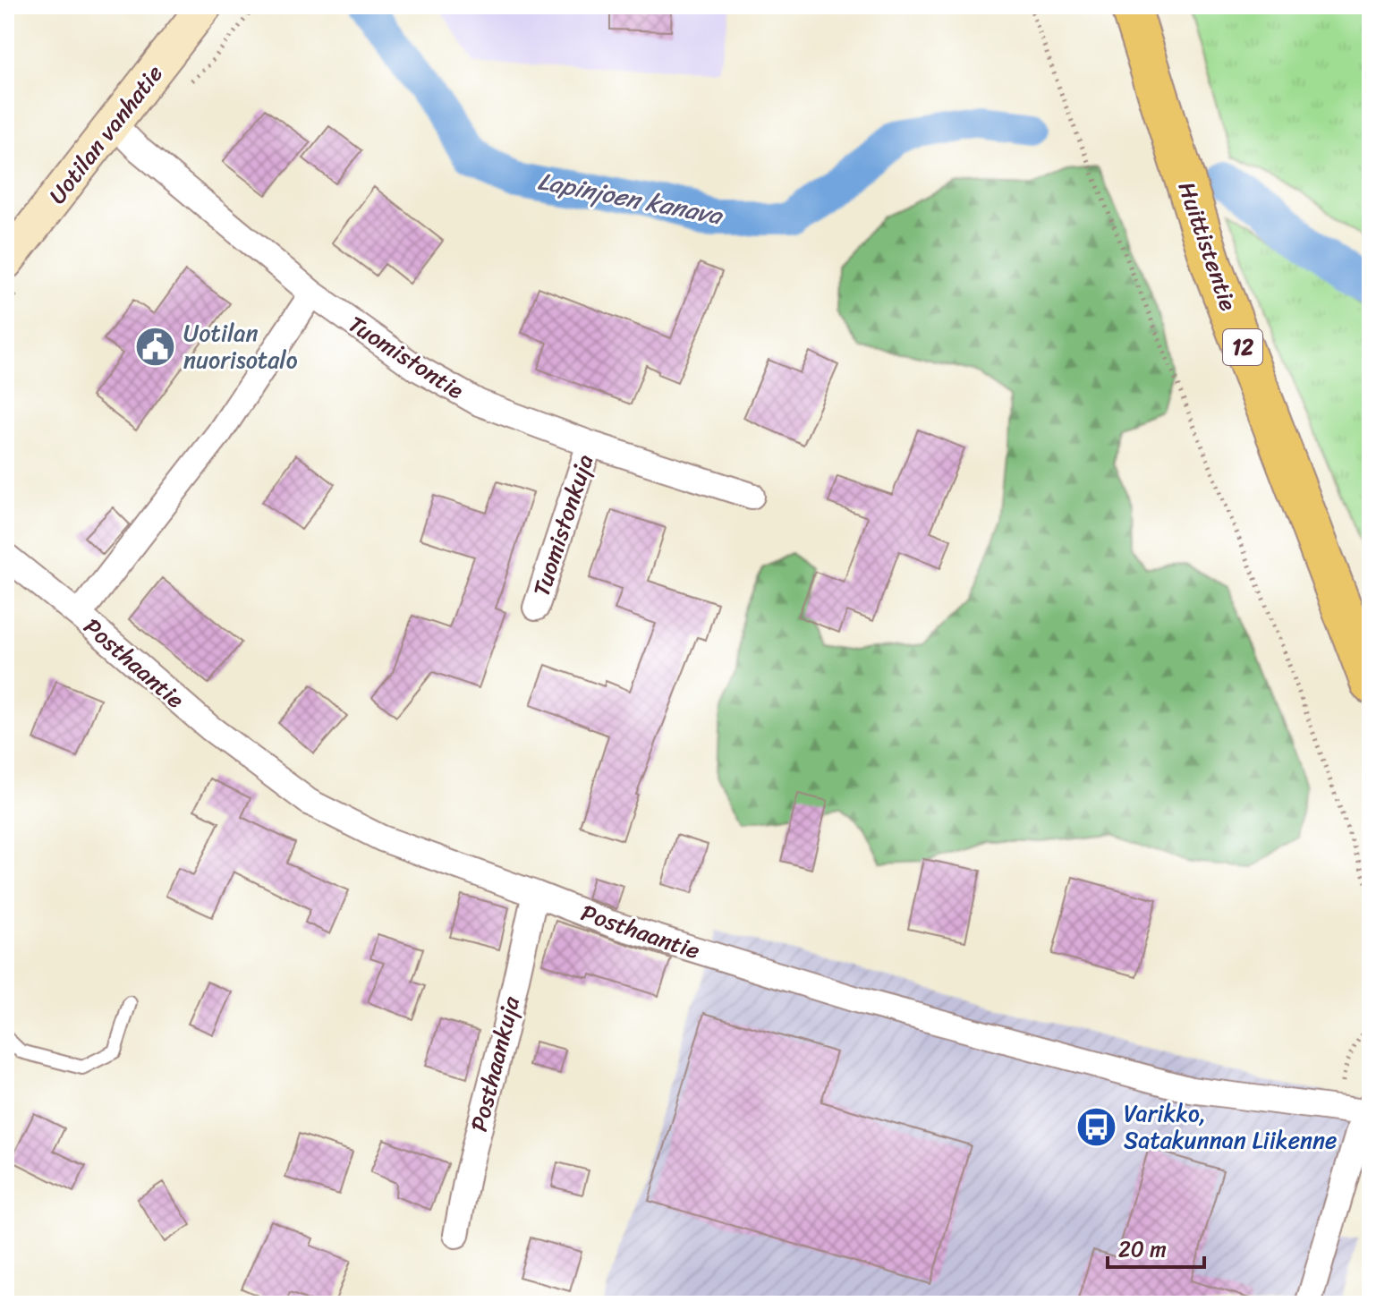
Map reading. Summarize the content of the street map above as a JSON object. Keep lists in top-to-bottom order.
{
  "streets": {
    "highway": ["Huittistentie", "12"],
    "main road": ["Uotilan vanhatie"],
    "street": [
      "Tuomistontie",
      "Tuomistonkuja",
      "Posthaantie",
      "Posthaankuja"
    ]
  },
  "crossings": [
    ["Uotilan vanhatie", "Tuomistontie"],
    ["Tuomistontie", "Tuomistonkuja"],
    ["Posthaantie", "Posthaankuja"]
  ],
  "water": ["Lapinjoen kanava"],
  "places": {
    "public building": ["Uotilan nuorisotalo"],
    "bus stop": ["Varikko, Satakunnan Liikenne"]
  },
  "scale_bar": "20 m"
}
